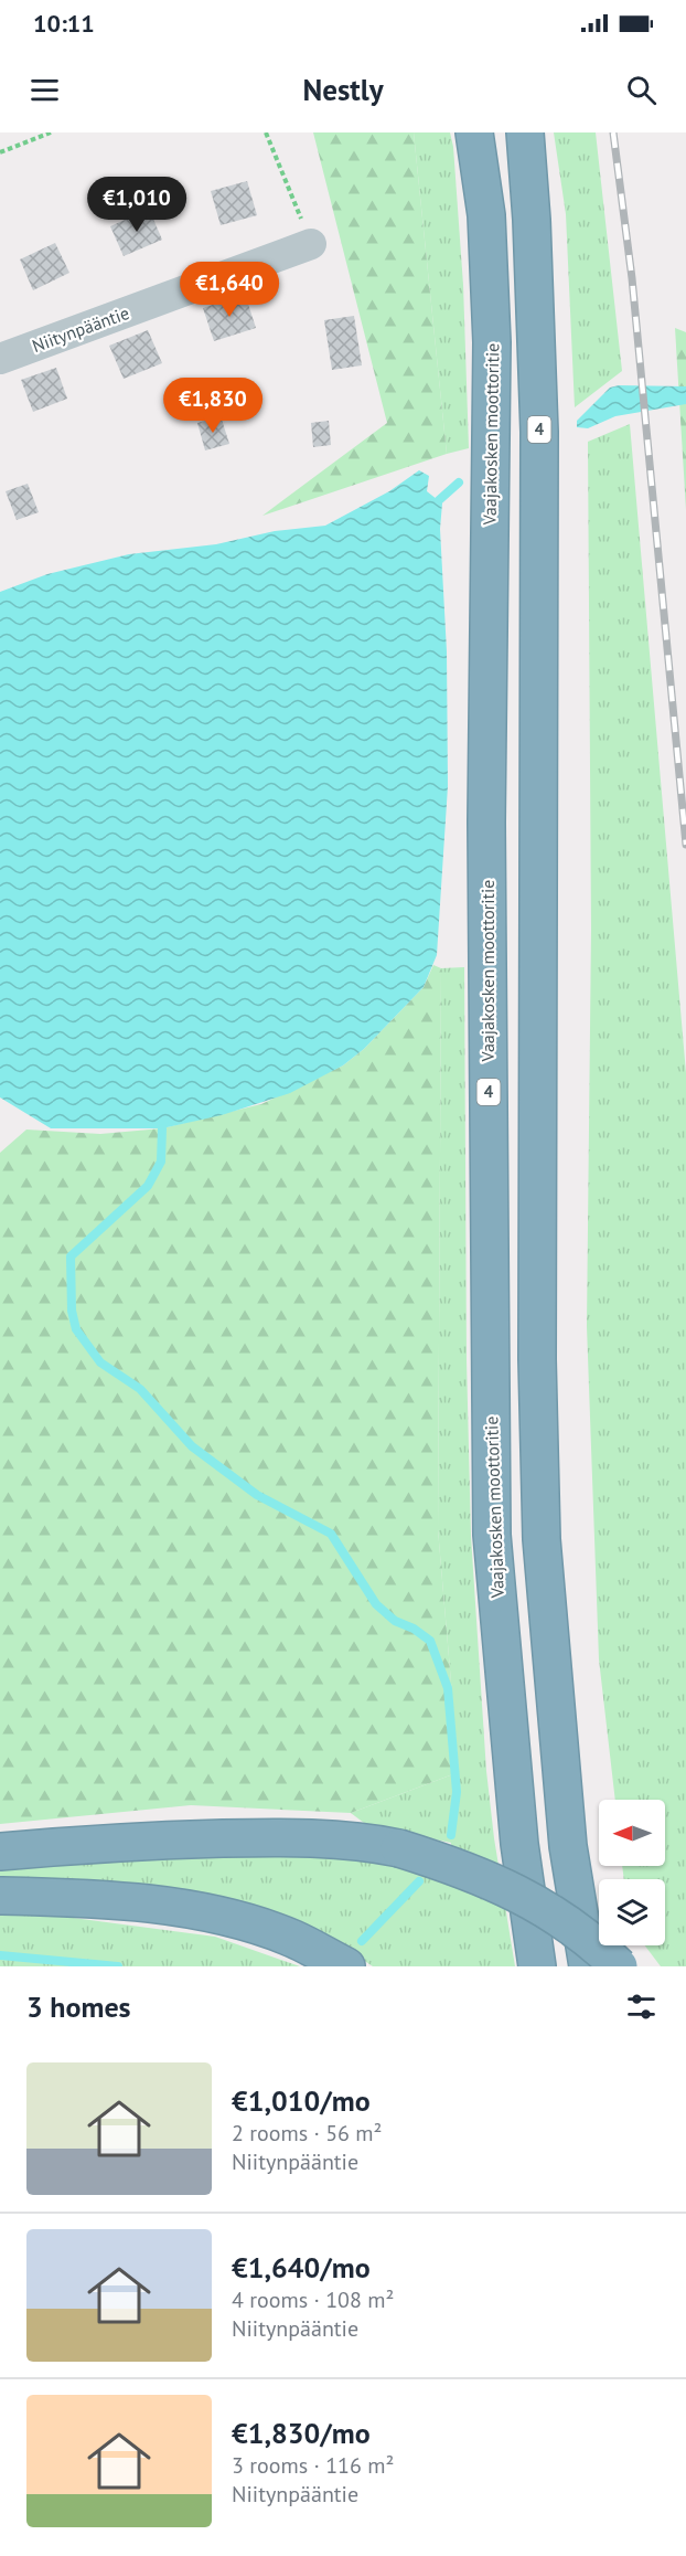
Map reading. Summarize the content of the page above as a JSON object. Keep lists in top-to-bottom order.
{
  "streets": {
    "highway": ["4", "Vaajakosken moottoritie"],
    "street": ["Niitynpääntie"]
  },
  "north": "left",
  "page": {
    "status": "10:11",
    "header": "Nestly",
    "price": ["€1,010", "€1,640", "€1,830"],
    "heading": "3 homes",
    "list": [
      {
        "name": "€1,010/mo",
        "note": "2 rooms · 56 m² · Niitynpääntie"
      },
      {
        "name": "€1,640/mo",
        "note": "4 rooms · 108 m² · Niitynpääntie"
      },
      {
        "name": "€1,830/mo",
        "note": "3 rooms · 116 m² · Niitynpääntie"
      }
    ]
  }
}
